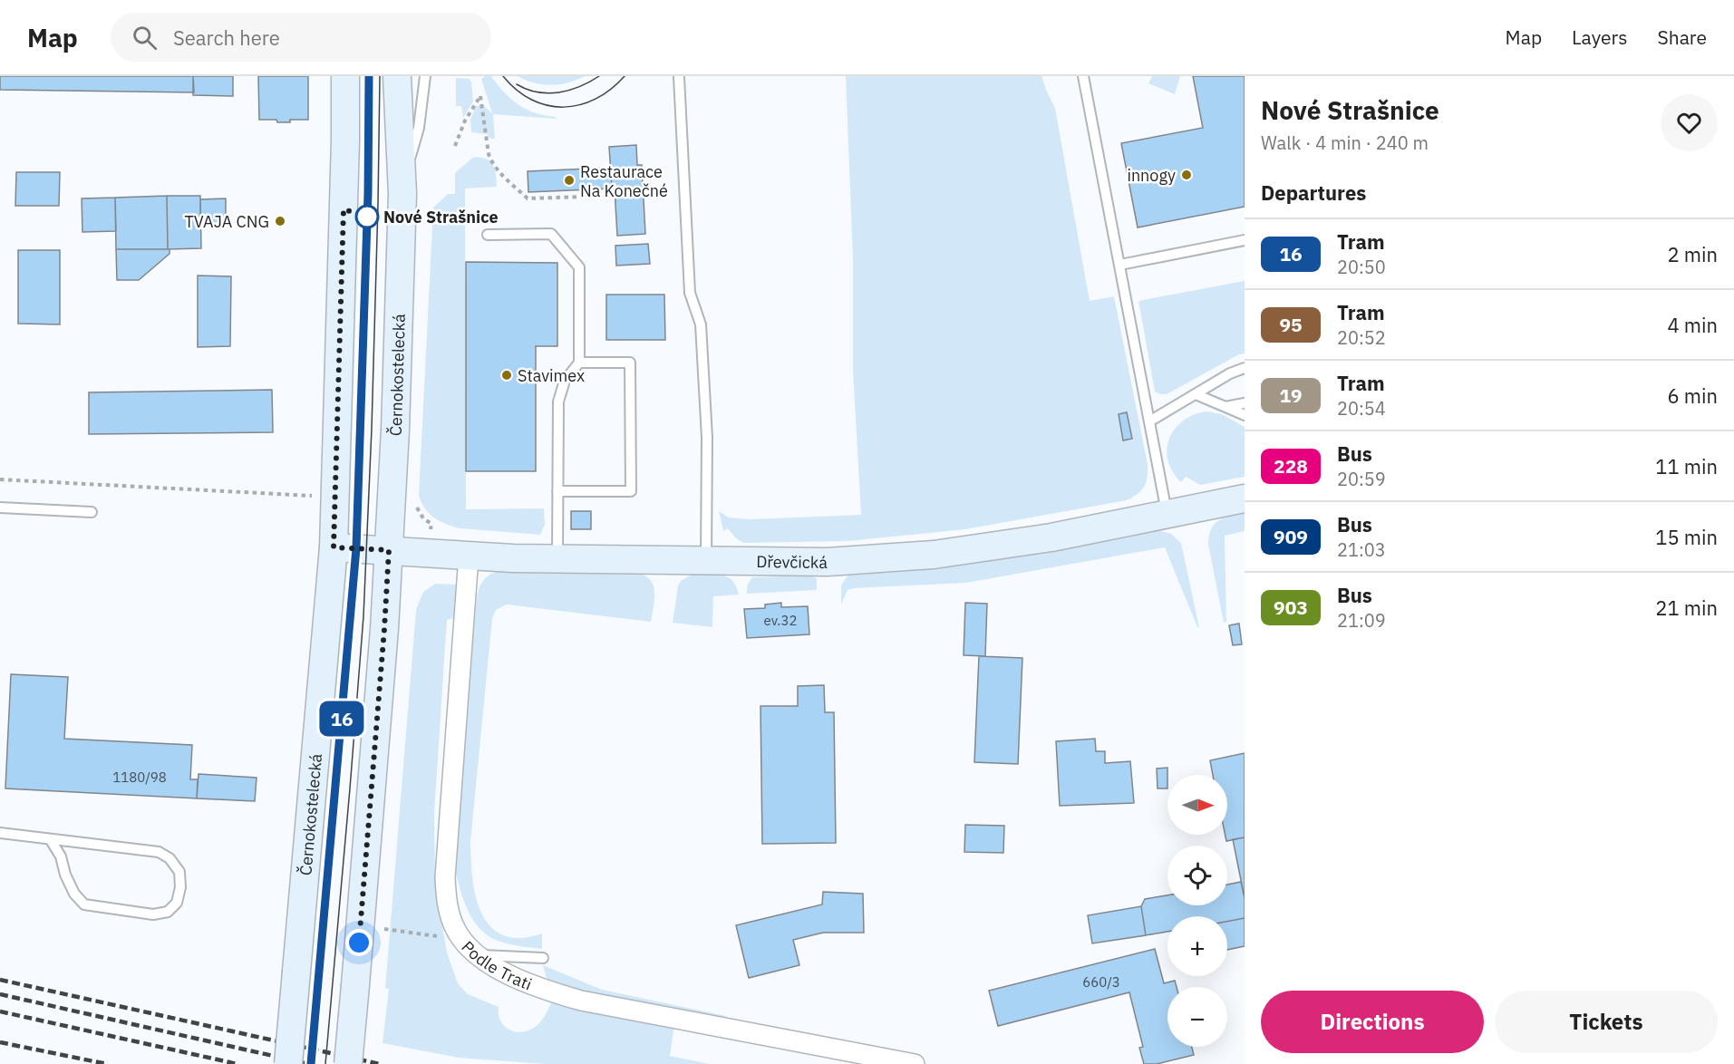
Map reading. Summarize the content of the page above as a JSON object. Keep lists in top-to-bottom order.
{
  "streets": {
    "main road": ["Černokostelecká", "Dřevčická"],
    "street": ["Podle Trati"]
  },
  "crossings": [
    ["Černokostelecká", "Dřevčická"],
    ["Dřevčická", "Podle Trati"]
  ],
  "places": [
    "innogy",
    "Restaurace Na Konečné",
    "Nové Strašnice",
    "TVAJA CNG",
    "Stavimex"
  ],
  "lines": ["tram line 16"],
  "house_numbers": ["ev.32", "1180/98", "660/3"],
  "north": "right",
  "page": {
    "header": "Map",
    "search": "Search here",
    "nav": ["Map", "Layers", "Share"],
    "on_map": "16",
    "heading": [
      ["Nové Strašnice", "Walk · 4 min · 240 m"],
      "Departures"
    ],
    "list": [
      {
        "mark": "16",
        "name": "Tram",
        "note": "20:50",
        "value": "2 min"
      },
      {
        "mark": "95",
        "name": "Tram",
        "note": "20:52",
        "value": "4 min"
      },
      {
        "mark": "19",
        "name": "Tram",
        "note": "20:54",
        "value": "6 min"
      },
      {
        "mark": "228",
        "name": "Bus",
        "note": "20:59",
        "value": "11 min"
      },
      {
        "mark": "909",
        "name": "Bus",
        "note": "21:03",
        "value": "15 min"
      },
      {
        "mark": "903",
        "name": "Bus",
        "note": "21:09",
        "value": "21 min"
      }
    ],
    "map_buttons": ["+", "−"],
    "buttons": ["Directions", "Tickets"]
  }
}
